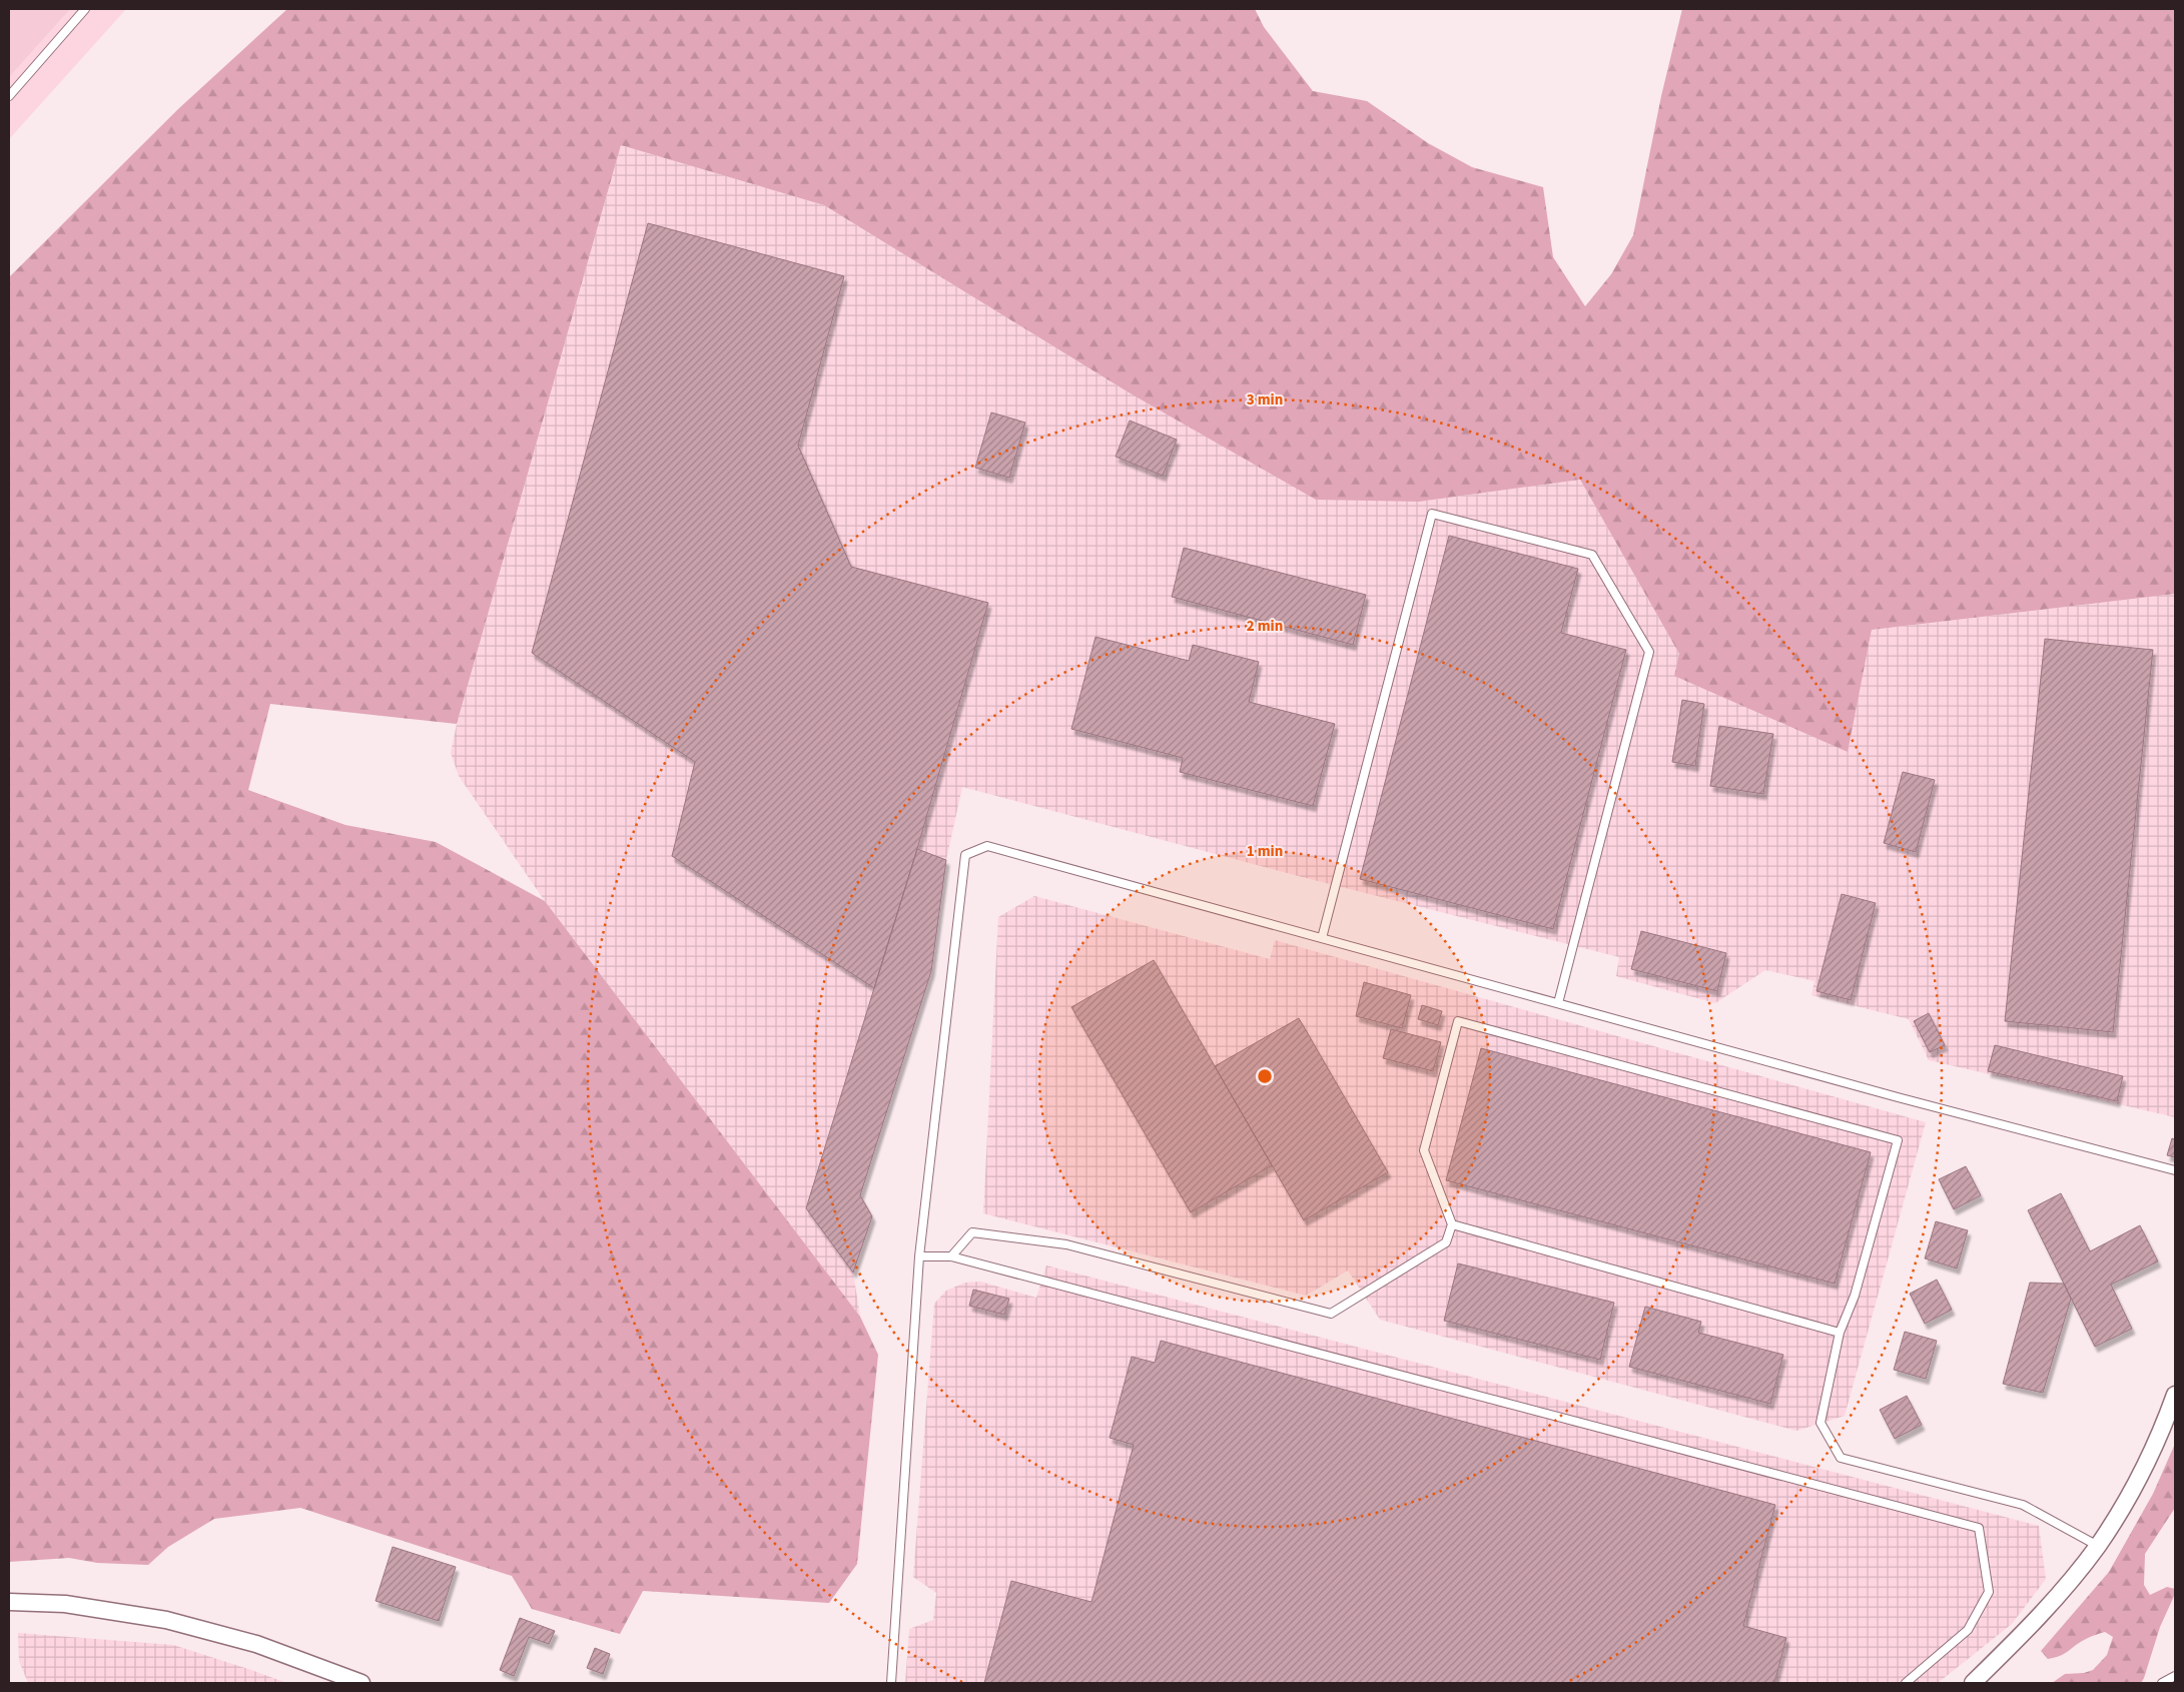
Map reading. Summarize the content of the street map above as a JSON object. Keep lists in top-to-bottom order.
{
  "rings": ["3 min", "2 min", "1 min"]
}
